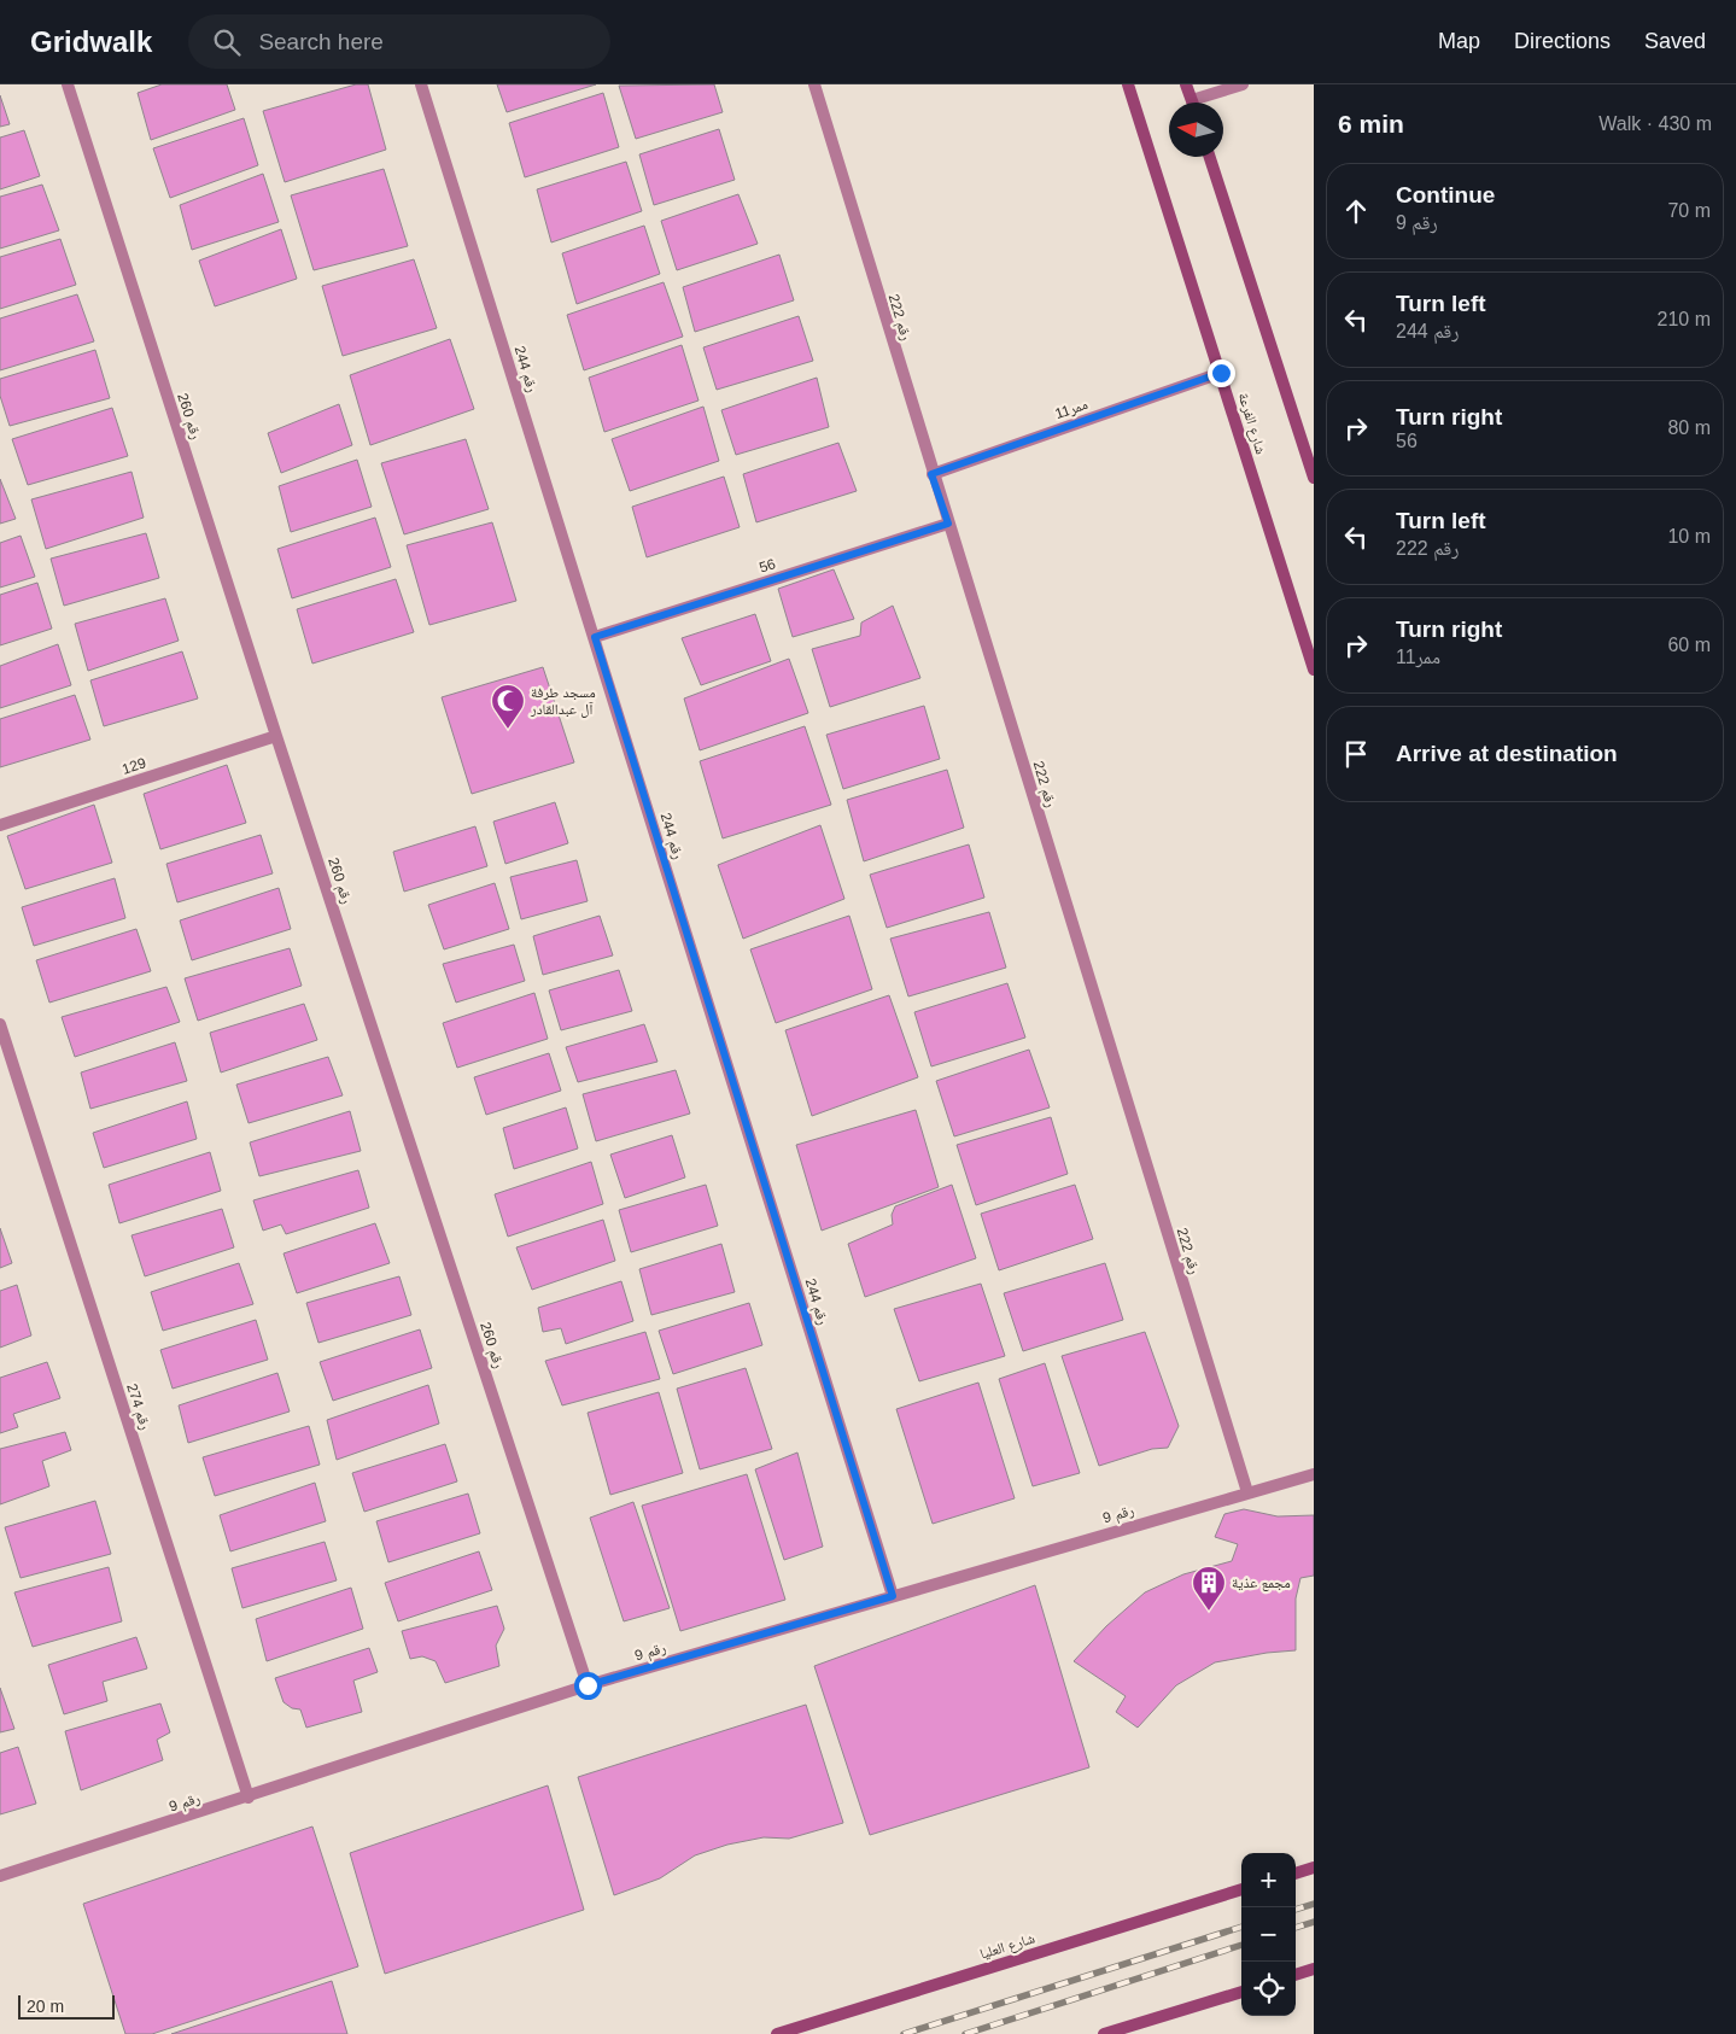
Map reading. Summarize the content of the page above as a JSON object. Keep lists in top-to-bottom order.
{
  "streets": {
    "street": [
      "رقم 222",
      "رقم 244",
      "ممر11",
      "رقم 260",
      "شارع الفرعة",
      "56",
      "129",
      "رقم 274",
      "رقم 9",
      "شارع العليا"
    ]
  },
  "crossings": [
    ["رقم 222", "ممر11"],
    ["رقم 222", "56"],
    ["رقم 222", "رقم 9"],
    ["رقم 244", "56"],
    ["رقم 244", "رقم 9"],
    ["ممر11", "شارع الفرعة"],
    ["رقم 260", "129"],
    ["رقم 260", "رقم 9"],
    ["رقم 274", "رقم 9"]
  ],
  "places": {
    "mosque": ["مسجد طرفة آل عبدالقادر"],
    "building": ["مجمع عذية"]
  },
  "scale_bar": "20 m",
  "north": "left",
  "page": {
    "header": "Gridwalk",
    "search": "Search here",
    "nav": ["Map", "Directions", "Saved"],
    "heading": ["6 min", "Walk · 430 m"],
    "list": [
      ["Continue", "رقم 9", "70 m"],
      ["Turn left", "رقم 244", "210 m"],
      ["Turn right", "56", "80 m"],
      ["Turn left", "رقم 222", "10 m"],
      ["Turn right", "ممر11", "60 m"],
      "Arrive at destination"
    ],
    "map_buttons": ["+", "−"],
    "scale": "20 m"
  }
}
